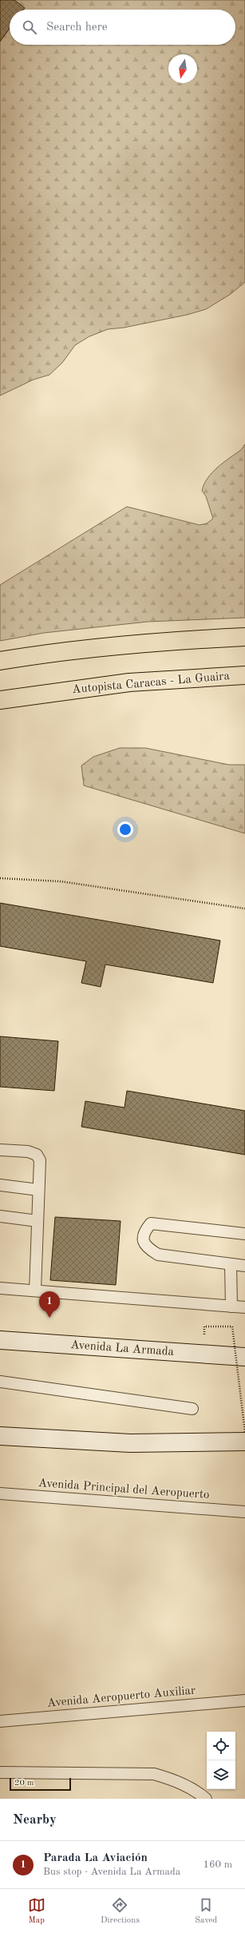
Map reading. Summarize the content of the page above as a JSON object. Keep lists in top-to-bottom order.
{
  "streets": {
    "highway": ["Autopista Caracas - La Guaira"],
    "main road": ["Avenida La Armada"],
    "lane": ["Avenida Principal del Aeropuerto", "Avenida Aeropuerto Auxiliar"]
  },
  "scale_bar": "20 m",
  "north": "bottom",
  "page": {
    "search": "Search here",
    "pins": "1",
    "scale": "20 m",
    "heading": "Nearby",
    "list": [
      {
        "mark": "1",
        "name": "Parada La Aviación",
        "note": "Bus stop · Avenida La Armada",
        "value": "160 m"
      }
    ],
    "nav": ["Map", "Directions", "Saved"]
  }
}
